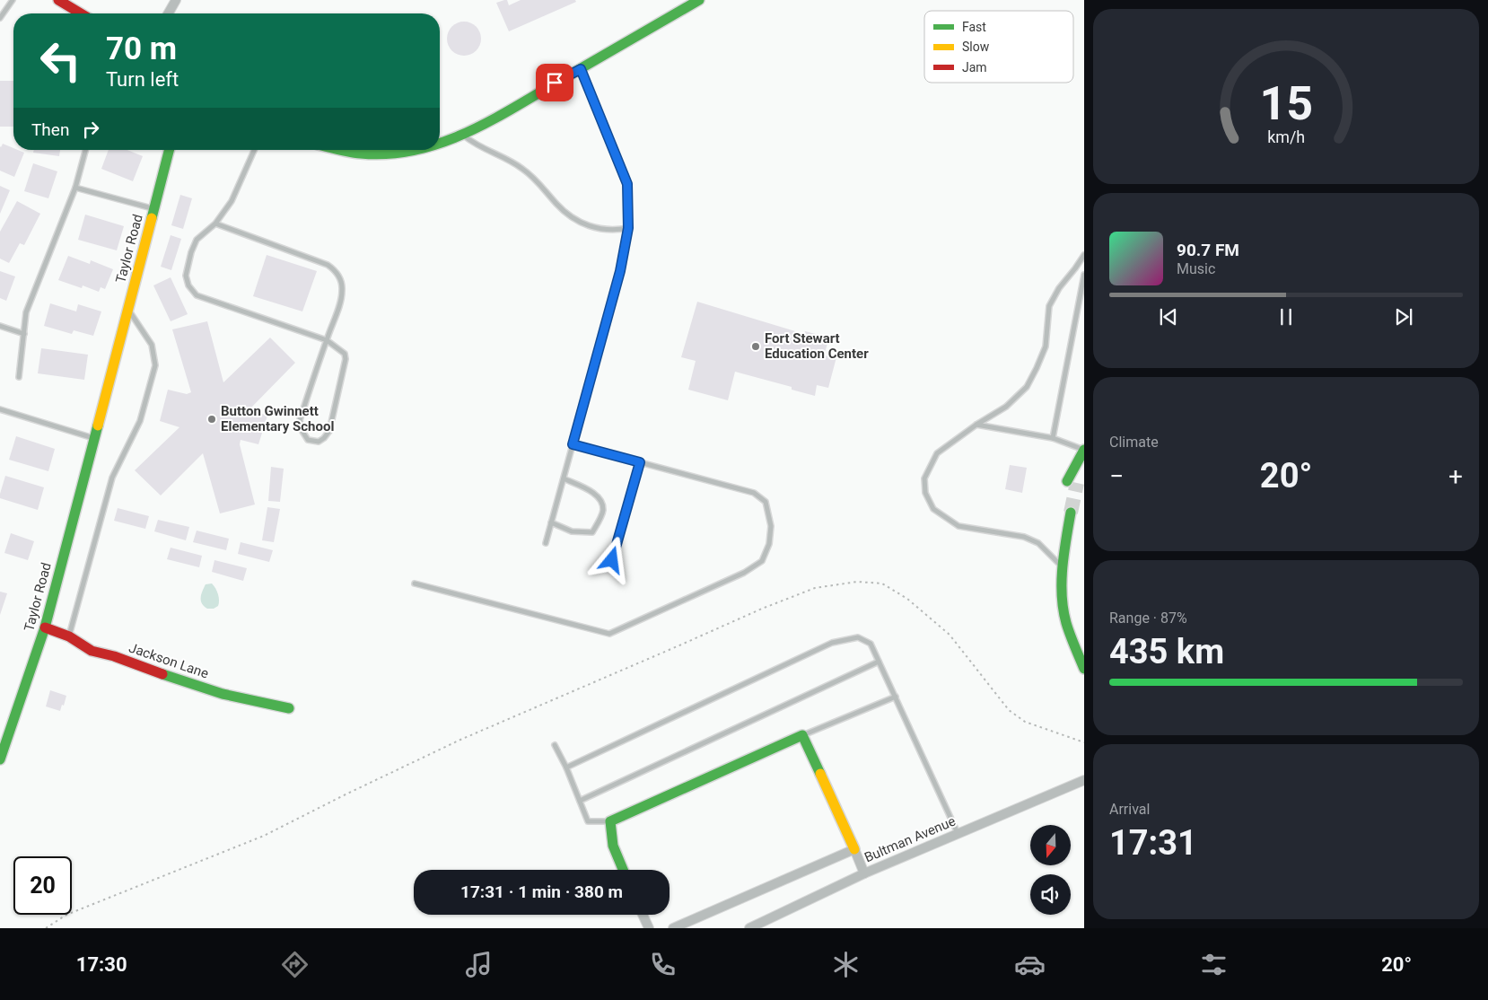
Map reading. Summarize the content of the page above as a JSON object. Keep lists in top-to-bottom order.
{
  "streets": {
    "street": ["Taylor Road", "Jackson Lane", "Bultman Avenue"]
  },
  "crossings": [
    ["Taylor Road", "Jackson Lane"]
  ],
  "places": ["Fort Stewart Education Center", "Button Gwinnett Elementary School"],
  "legend": ["Fast", "Slow", "Jam"],
  "north": "bottom",
  "page": {
    "turn": ["70 m", "Turn left"],
    "then": "Then",
    "song": ["90.7 FM", "Music"],
    "tile": [
      "Climate",
      ["Range · 87%", "435 km"],
      ["Arrival", "17:31"]
    ],
    "heat": ["−", "20°", "+"],
    "limit": "20",
    "trip": "17:31 · 1 min · 380 m",
    "tabs": ["17:30", "20°"],
    "gauge": ["15", "km/h"]
  }
}
